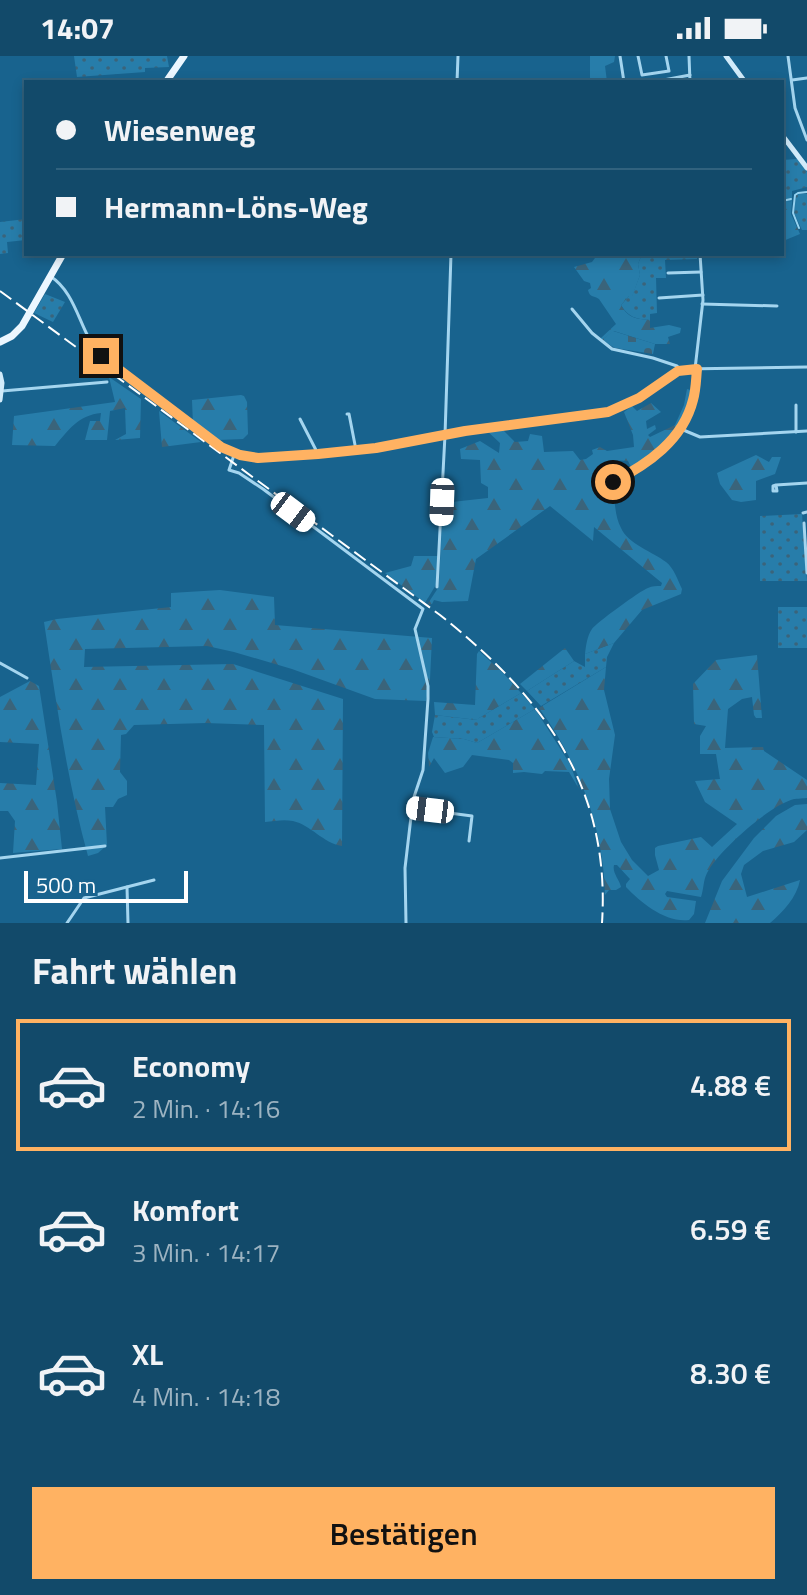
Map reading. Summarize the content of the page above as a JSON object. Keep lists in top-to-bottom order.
{
  "scale_bar": "500 m",
  "page": {
    "status": "14:07",
    "banner": ["Wiesenweg", "Hermann-Löns-Weg"],
    "scale": "500 m",
    "heading": "Fahrt wählen",
    "list": [
      {
        "name": "Economy",
        "note": "2 Min. · 14:16",
        "value": "4.88 €"
      },
      {
        "name": "Komfort",
        "note": "3 Min. · 14:17",
        "value": "6.59 €"
      },
      {
        "name": "XL",
        "note": "4 Min. · 14:18",
        "value": "8.30 €"
      }
    ],
    "buttons": "Bestätigen"
  }
}
